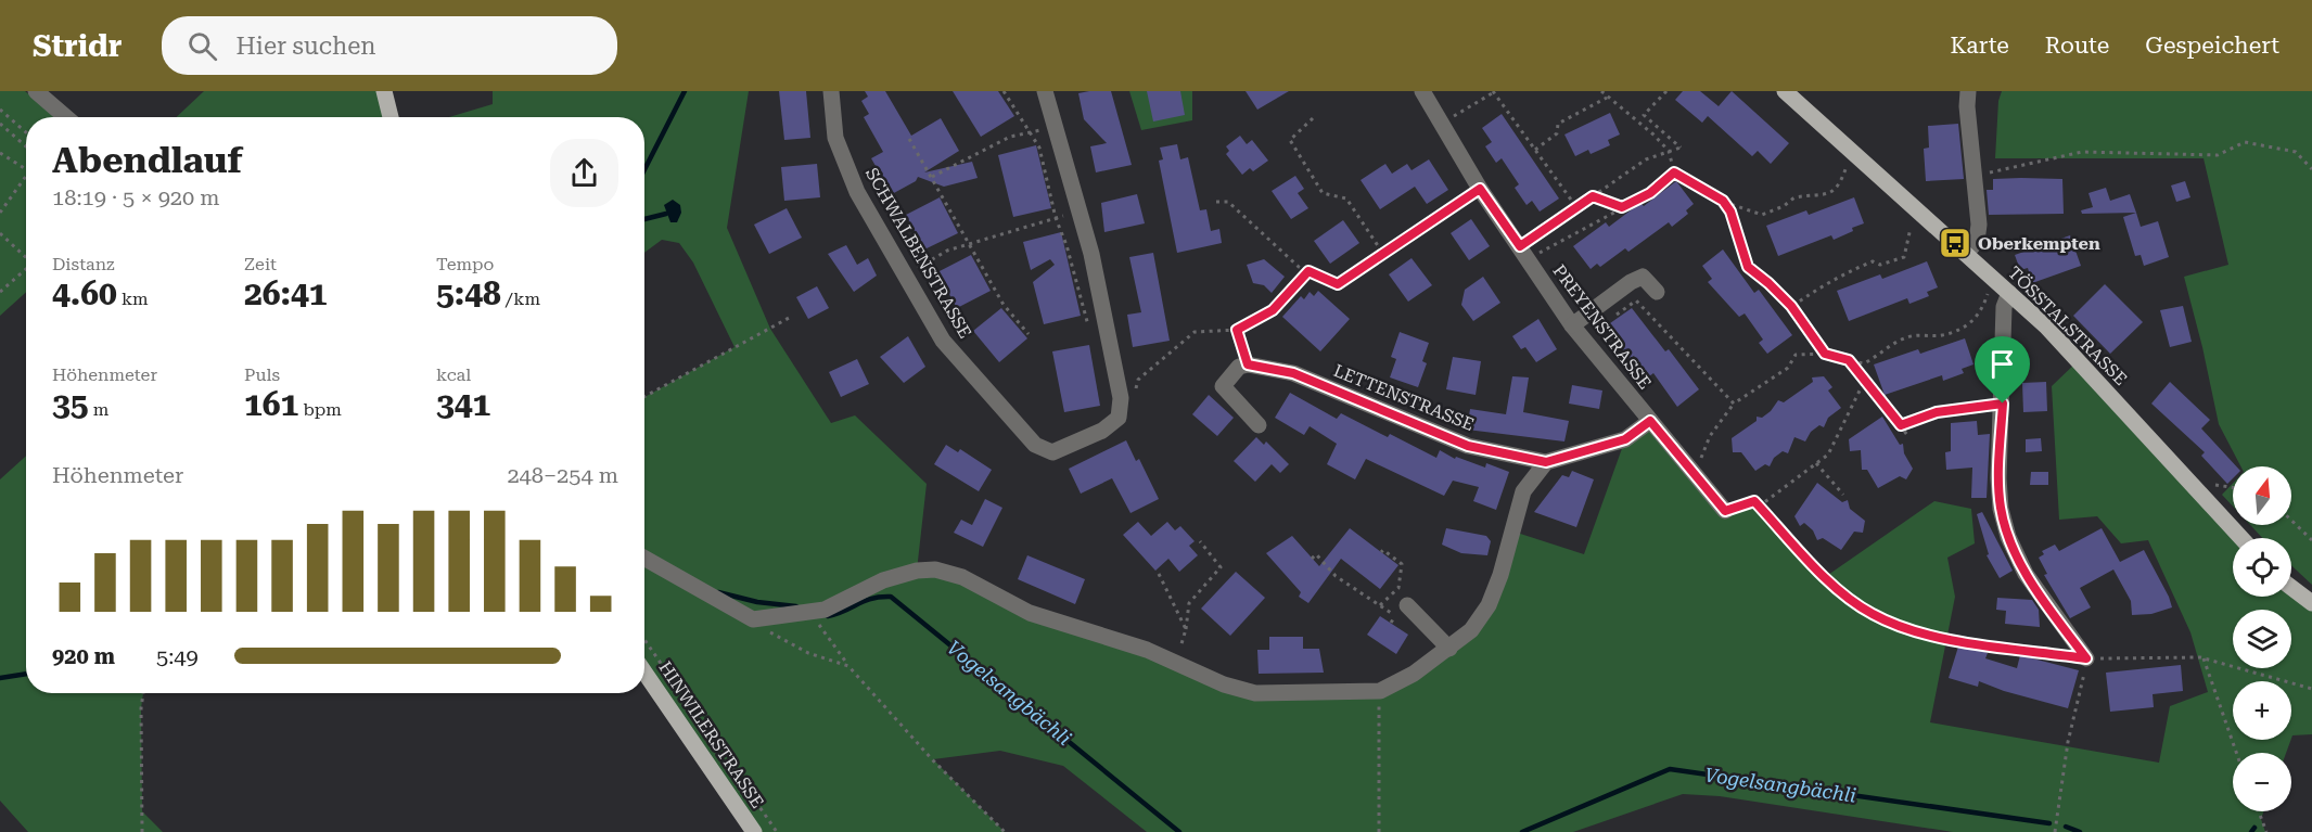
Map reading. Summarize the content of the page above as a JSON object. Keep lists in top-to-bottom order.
{
  "streets": {
    "main road": ["TÖSSTALSTRASSE", "HINWILERSTRASSE"],
    "street": ["SCHWALBENSTRASSE", "PREYENSTRASSE", "LETTENSTRASSE"]
  },
  "water": ["Vogelsangbächli"],
  "places": {
    "bus stop": ["Oberkempten"]
  },
  "north": "top",
  "page": {
    "header": "Stridr",
    "search": "Hier suchen",
    "nav": ["Karte", "Route", "Gespeichert"],
    "heading": ["Abendlauf", "18:19 · 5 × 920 m"],
    "stats": [
      ["Distanz", "4.60 km"],
      ["Zeit", "26:41"],
      ["Tempo", "5:48 /km"],
      ["Höhenmeter", "35 m"],
      ["Puls", "161 bpm"],
      ["kcal", "341"]
    ],
    "chart": ["Höhenmeter", "248–254 m"],
    "map_buttons": ["+", "−"],
    "list": [
      {
        "name": "920 m",
        "note": "5:49"
      }
    ]
  }
}
